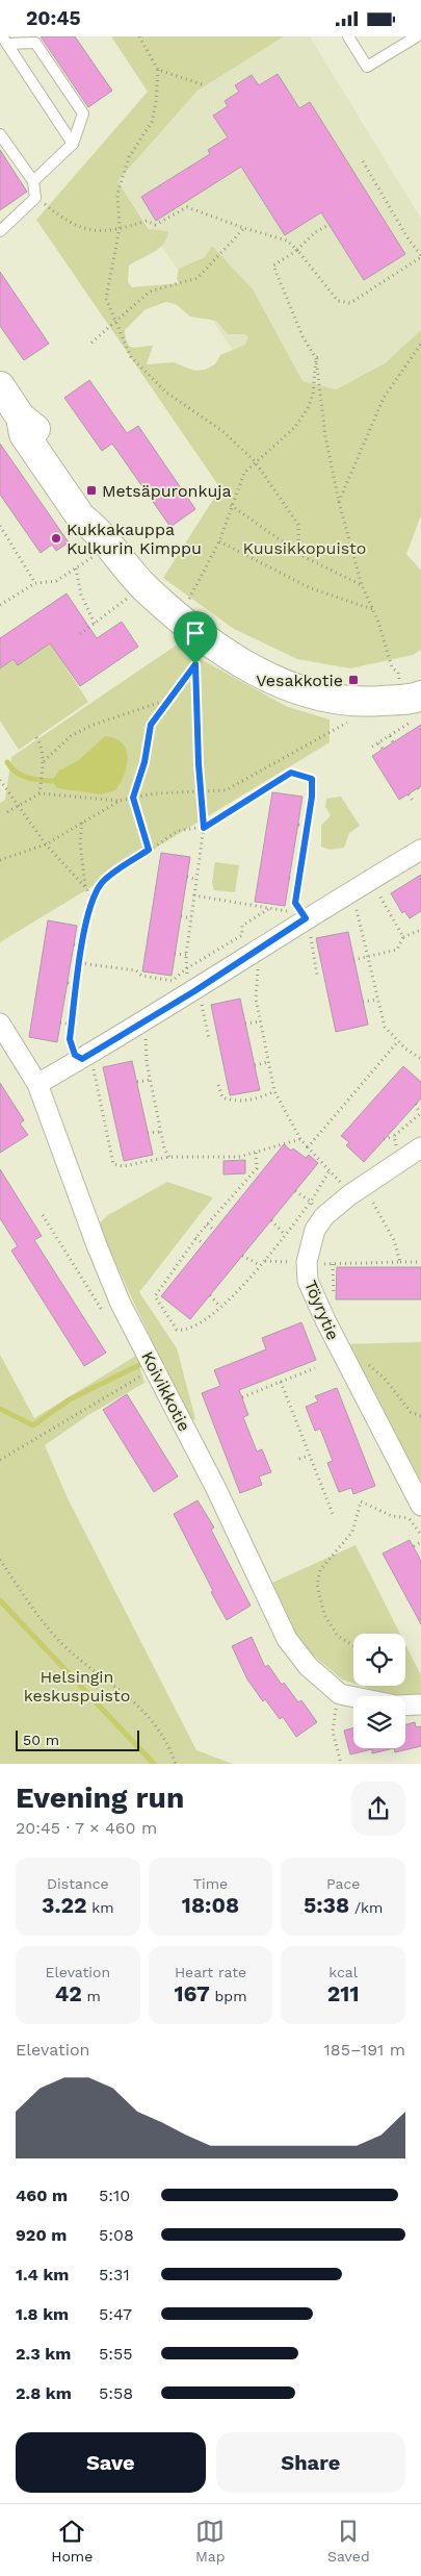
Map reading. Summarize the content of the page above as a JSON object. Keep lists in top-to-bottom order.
{
  "streets": {
    "street": ["Töyrytie", "Koivikkotie"]
  },
  "parks": ["Kuusikkopuisto", "Helsingin keskuspuisto"],
  "places": {
    "transit": ["Metsäpuronkuja", "Vesakkotie"],
    "other": ["Kukkakauppa Kulkurin Kimppu"]
  },
  "scale_bar": "50 m",
  "page": {
    "status": "20:45",
    "scale": "50 m",
    "heading": ["Evening run", "20:45 · 7 × 460 m"],
    "stats": [
      ["Distance", "3.22 km"],
      ["Time", "18:08"],
      ["Pace", "5:38 /km"],
      ["Elevation", "42 m"],
      ["Heart rate", "167 bpm"],
      ["kcal", "211"]
    ],
    "chart": ["Elevation", "185–191 m"],
    "list": [
      {
        "name": "460 m",
        "note": "5:10"
      },
      {
        "name": "920 m",
        "note": "5:08"
      },
      {
        "name": "1.4 km",
        "note": "5:31"
      },
      {
        "name": "1.8 km",
        "note": "5:47"
      },
      {
        "name": "2.3 km",
        "note": "5:55"
      },
      {
        "name": "2.8 km",
        "note": "5:58"
      }
    ],
    "buttons": ["Save", "Share"],
    "tabs": ["Home", "Map", "Saved"]
  }
}
